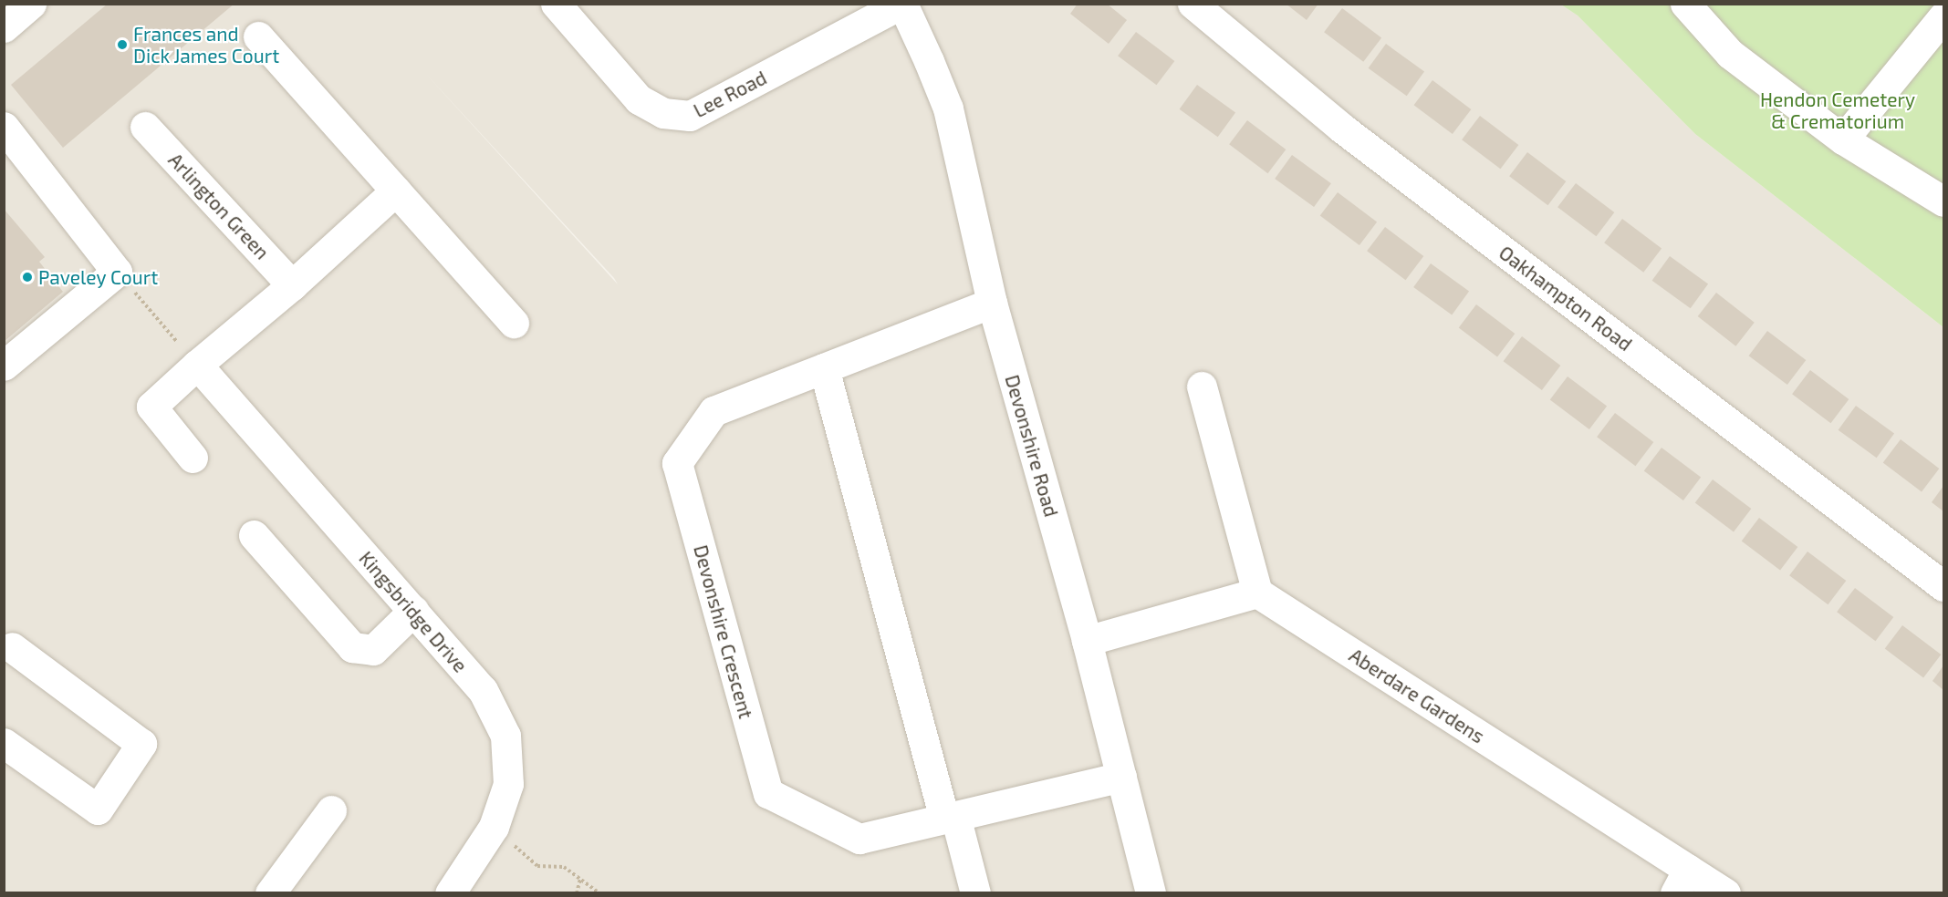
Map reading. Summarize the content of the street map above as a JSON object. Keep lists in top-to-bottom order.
{
  "streets": {
    "street": [
      "Lee Road",
      "Arlington Green",
      "Oakhampton Road",
      "Devonshire Road",
      "Kingsbridge Drive",
      "Devonshire Crescent",
      "Aberdare Gardens"
    ]
  },
  "crossings": [
    ["Lee Road", "Devonshire Road"],
    ["Devonshire Road", "Devonshire Crescent"]
  ],
  "parks": ["Hendon Cemetery & Crematorium"],
  "places": ["Frances and Dick James Court", "Paveley Court"]
}
